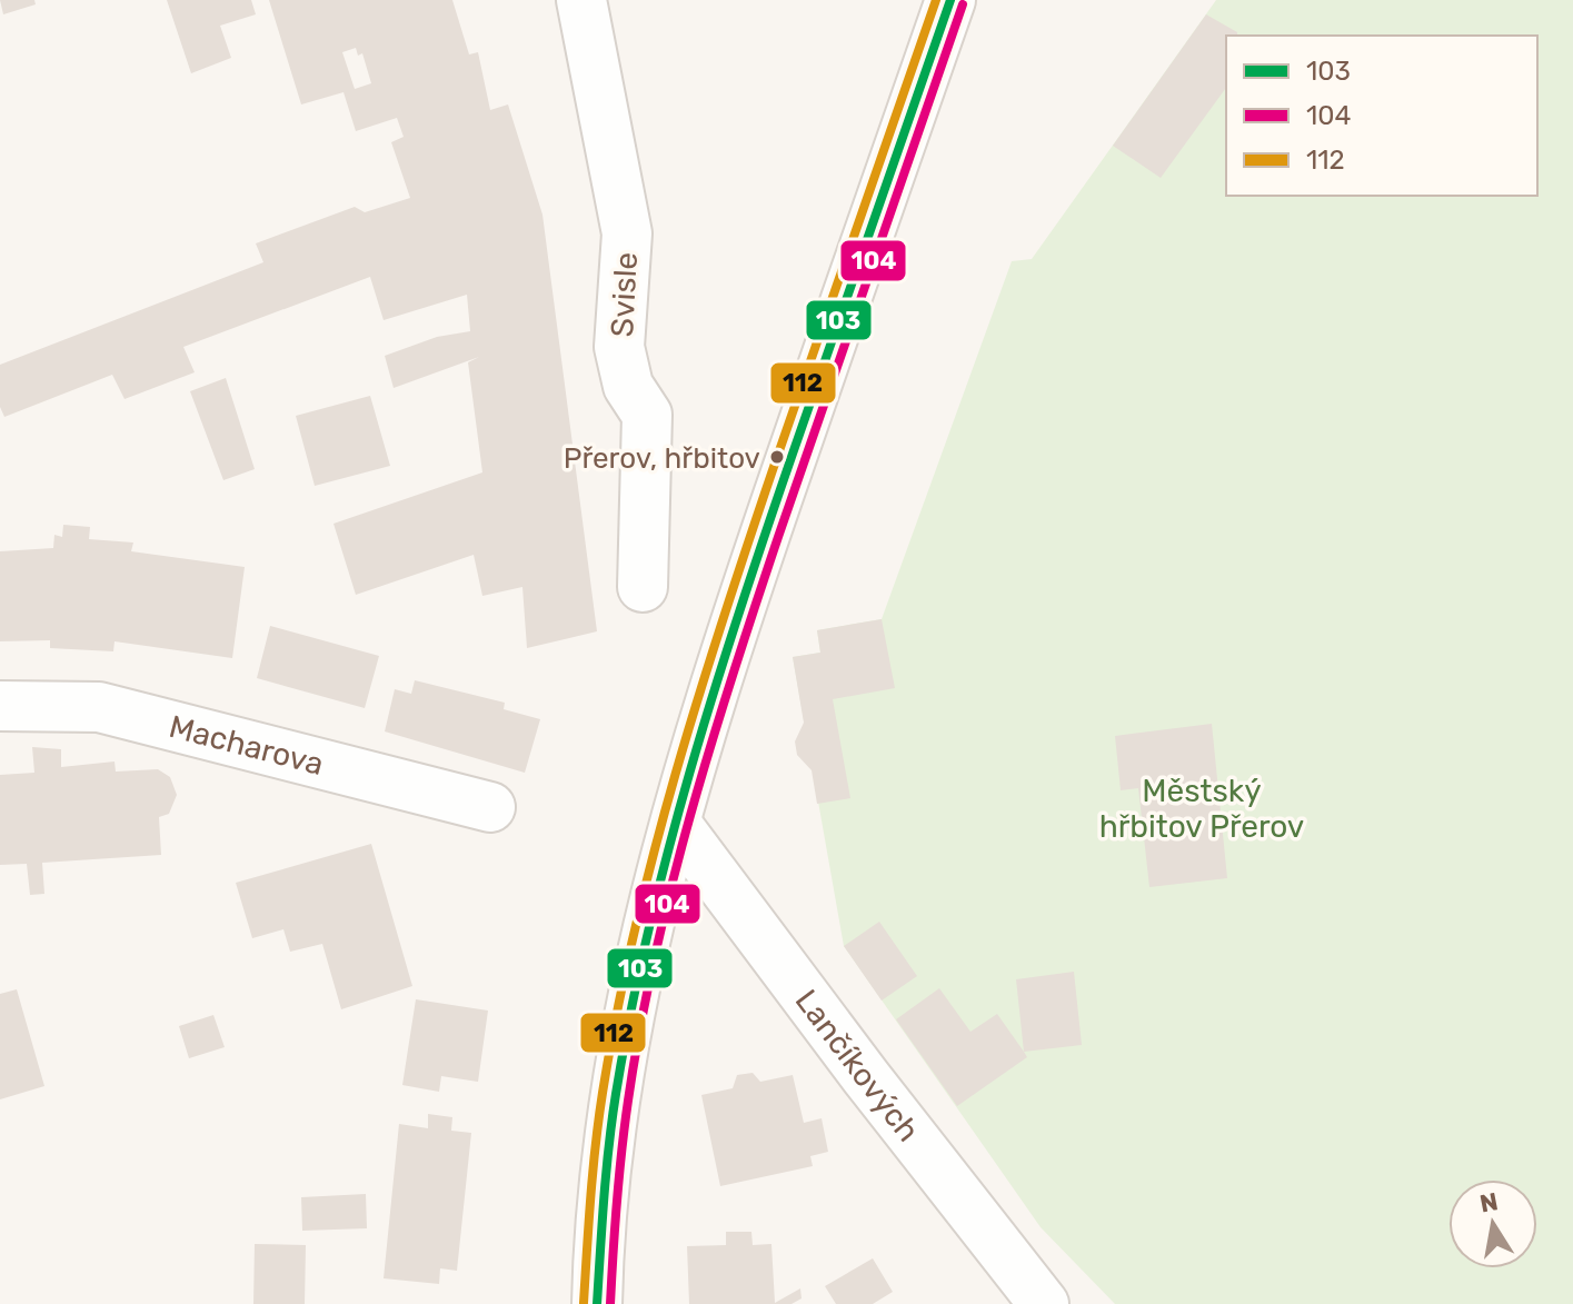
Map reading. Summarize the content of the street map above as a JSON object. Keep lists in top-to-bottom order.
{
  "streets": {
    "street": ["Svisle", "Macharova", "Lančíkových"]
  },
  "parks": ["Městský hřbitov Přerov"],
  "places": ["Přerov, hřbitov"],
  "lines": ["transit line 103", "transit line 112", "transit line 104"],
  "legend": ["103", "104", "112"],
  "north": "top"
}
